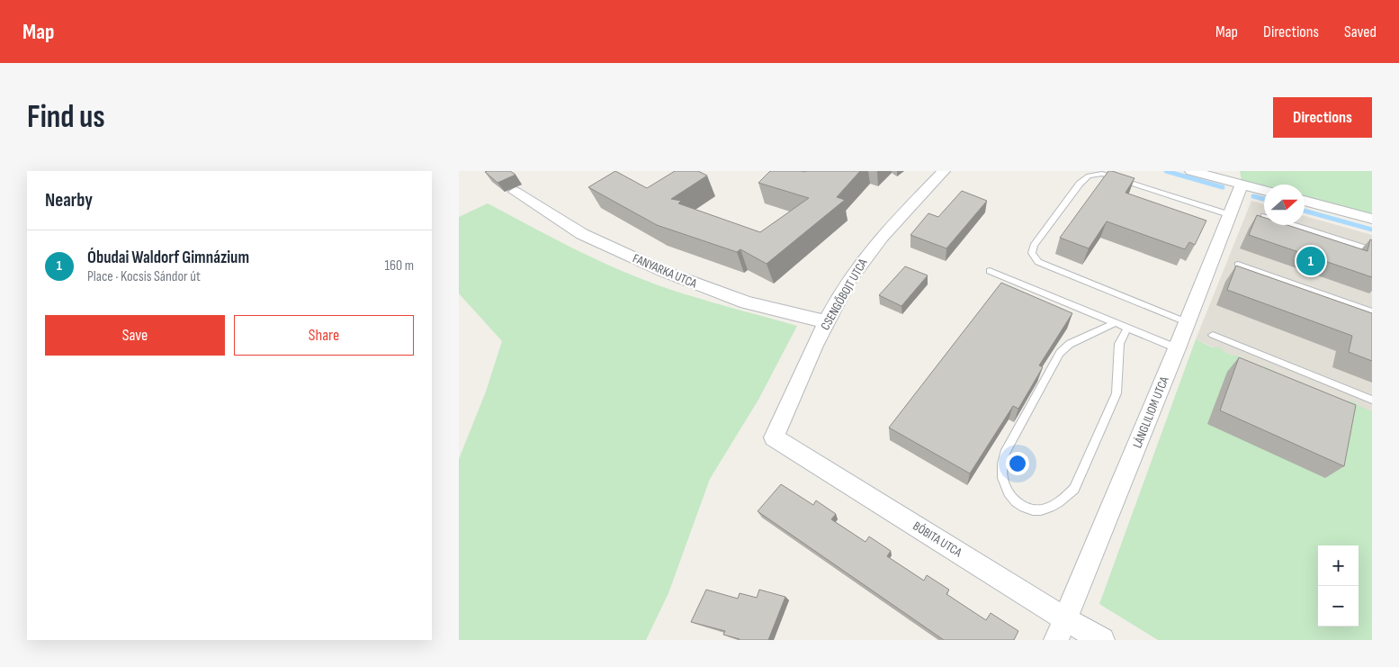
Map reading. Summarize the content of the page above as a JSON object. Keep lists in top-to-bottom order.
{
  "streets": {
    "street": [
      "FANYARKA UTCA",
      "CSENGŐBOJT UTCA",
      "LÁNGLILIOM UTCA",
      "BÓBITA UTCA"
    ]
  },
  "crossings": [
    ["FANYARKA UTCA", "CSENGŐBOJT UTCA"],
    ["CSENGŐBOJT UTCA", "BÓBITA UTCA"],
    ["LÁNGLILIOM UTCA", "BÓBITA UTCA"]
  ],
  "north": "right",
  "page": {
    "header": "Map",
    "nav": ["Map", "Directions", "Saved"],
    "buttons": [
      "Directions",
      ["Save", "Share"]
    ],
    "title": "Find us",
    "heading": "Nearby",
    "list": [
      {
        "mark": "1",
        "name": "Óbudai Waldorf Gimnázium",
        "note": "Place · Kocsis Sándor út",
        "value": "160 m"
      }
    ],
    "pins": "1",
    "map_buttons": ["+", "−"]
  }
}
